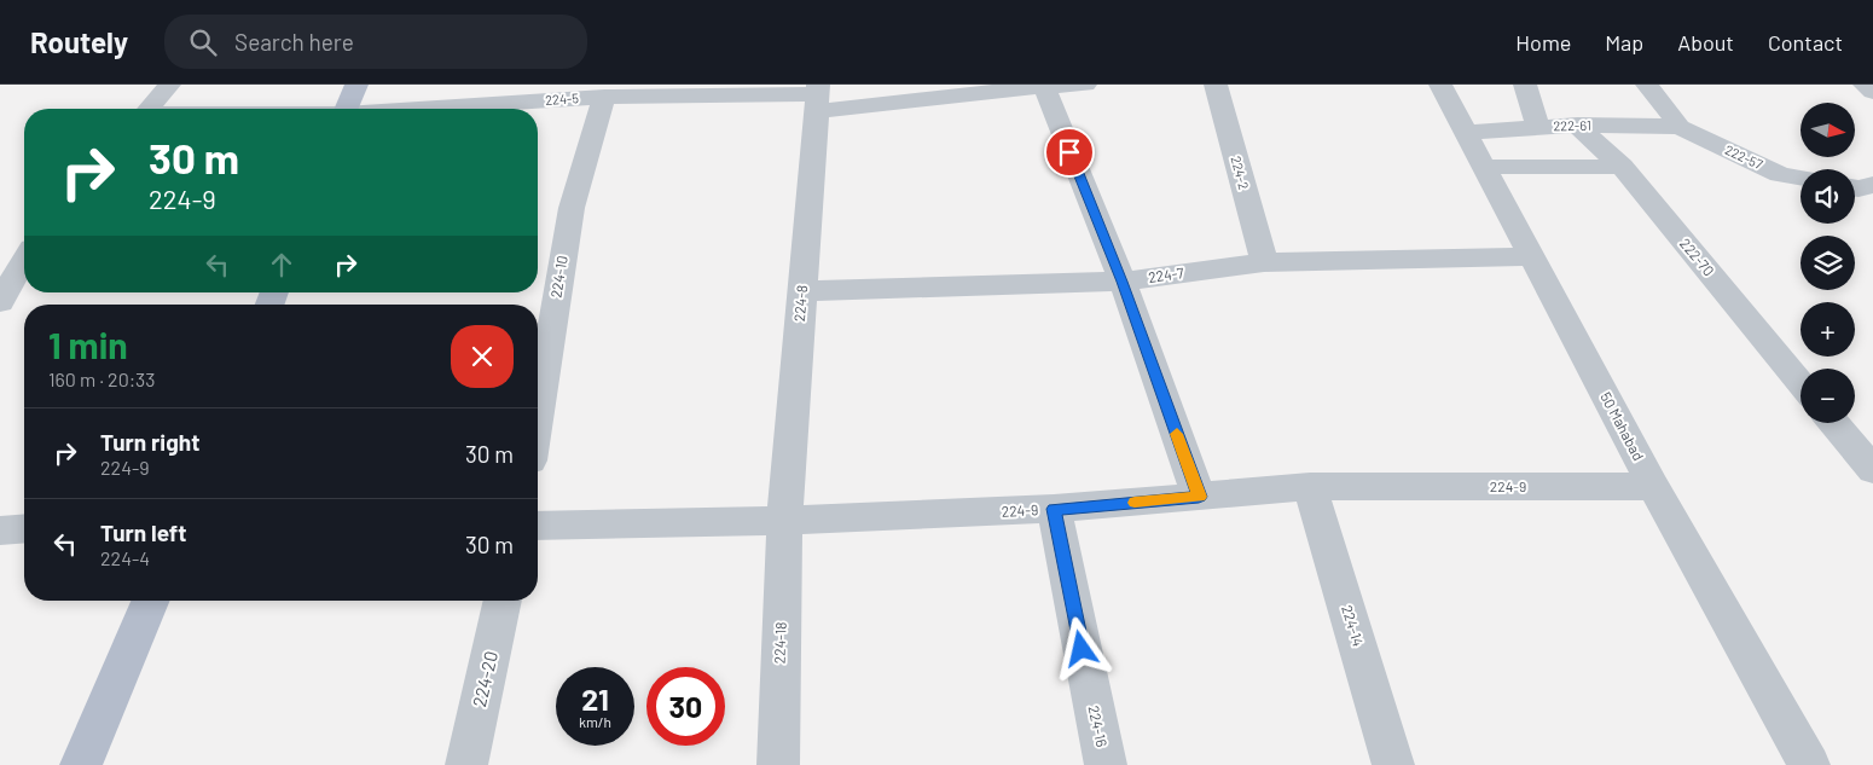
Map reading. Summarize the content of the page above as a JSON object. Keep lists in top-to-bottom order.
{
  "streets": {
    "street": [
      "224-5",
      "222-61",
      "222-57",
      "224-2",
      "222-70",
      "224-7",
      "224-10",
      "224-8",
      "50 Mahabad",
      "224-9",
      "224-14",
      "224-18",
      "224-20",
      "224-16"
    ]
  },
  "crossings": [
    ["224-5", "224-10"],
    ["224-5", "224-8"],
    ["222-61", "222-57"],
    ["222-61", "222-70"],
    ["222-61", "50 Mahabad"],
    ["224-2", "224-7"],
    ["224-7", "224-8"],
    ["224-7", "50 Mahabad"],
    ["224-8", "224-9"],
    ["224-8", "224-18"],
    ["50 Mahabad", "224-9"],
    ["224-9", "224-14"],
    ["224-9", "224-18"],
    ["224-9", "224-16"]
  ],
  "north": "right",
  "page": {
    "header": "Routely",
    "search": "Search here",
    "nav": [
      "Home",
      "Map",
      "About",
      "Contact"
    ],
    "map_buttons": ["+", "−"],
    "turn": ["30 m", "224-9"],
    "heading": ["1 min", "160 m · 20:33"],
    "list": [
      {
        "name": "Turn right",
        "note": "224-9",
        "value": "30 m"
      },
      {
        "name": "Turn left",
        "note": "224-4",
        "value": "30 m"
      }
    ],
    "speed": "21 km/h",
    "limit": "30"
  }
}
